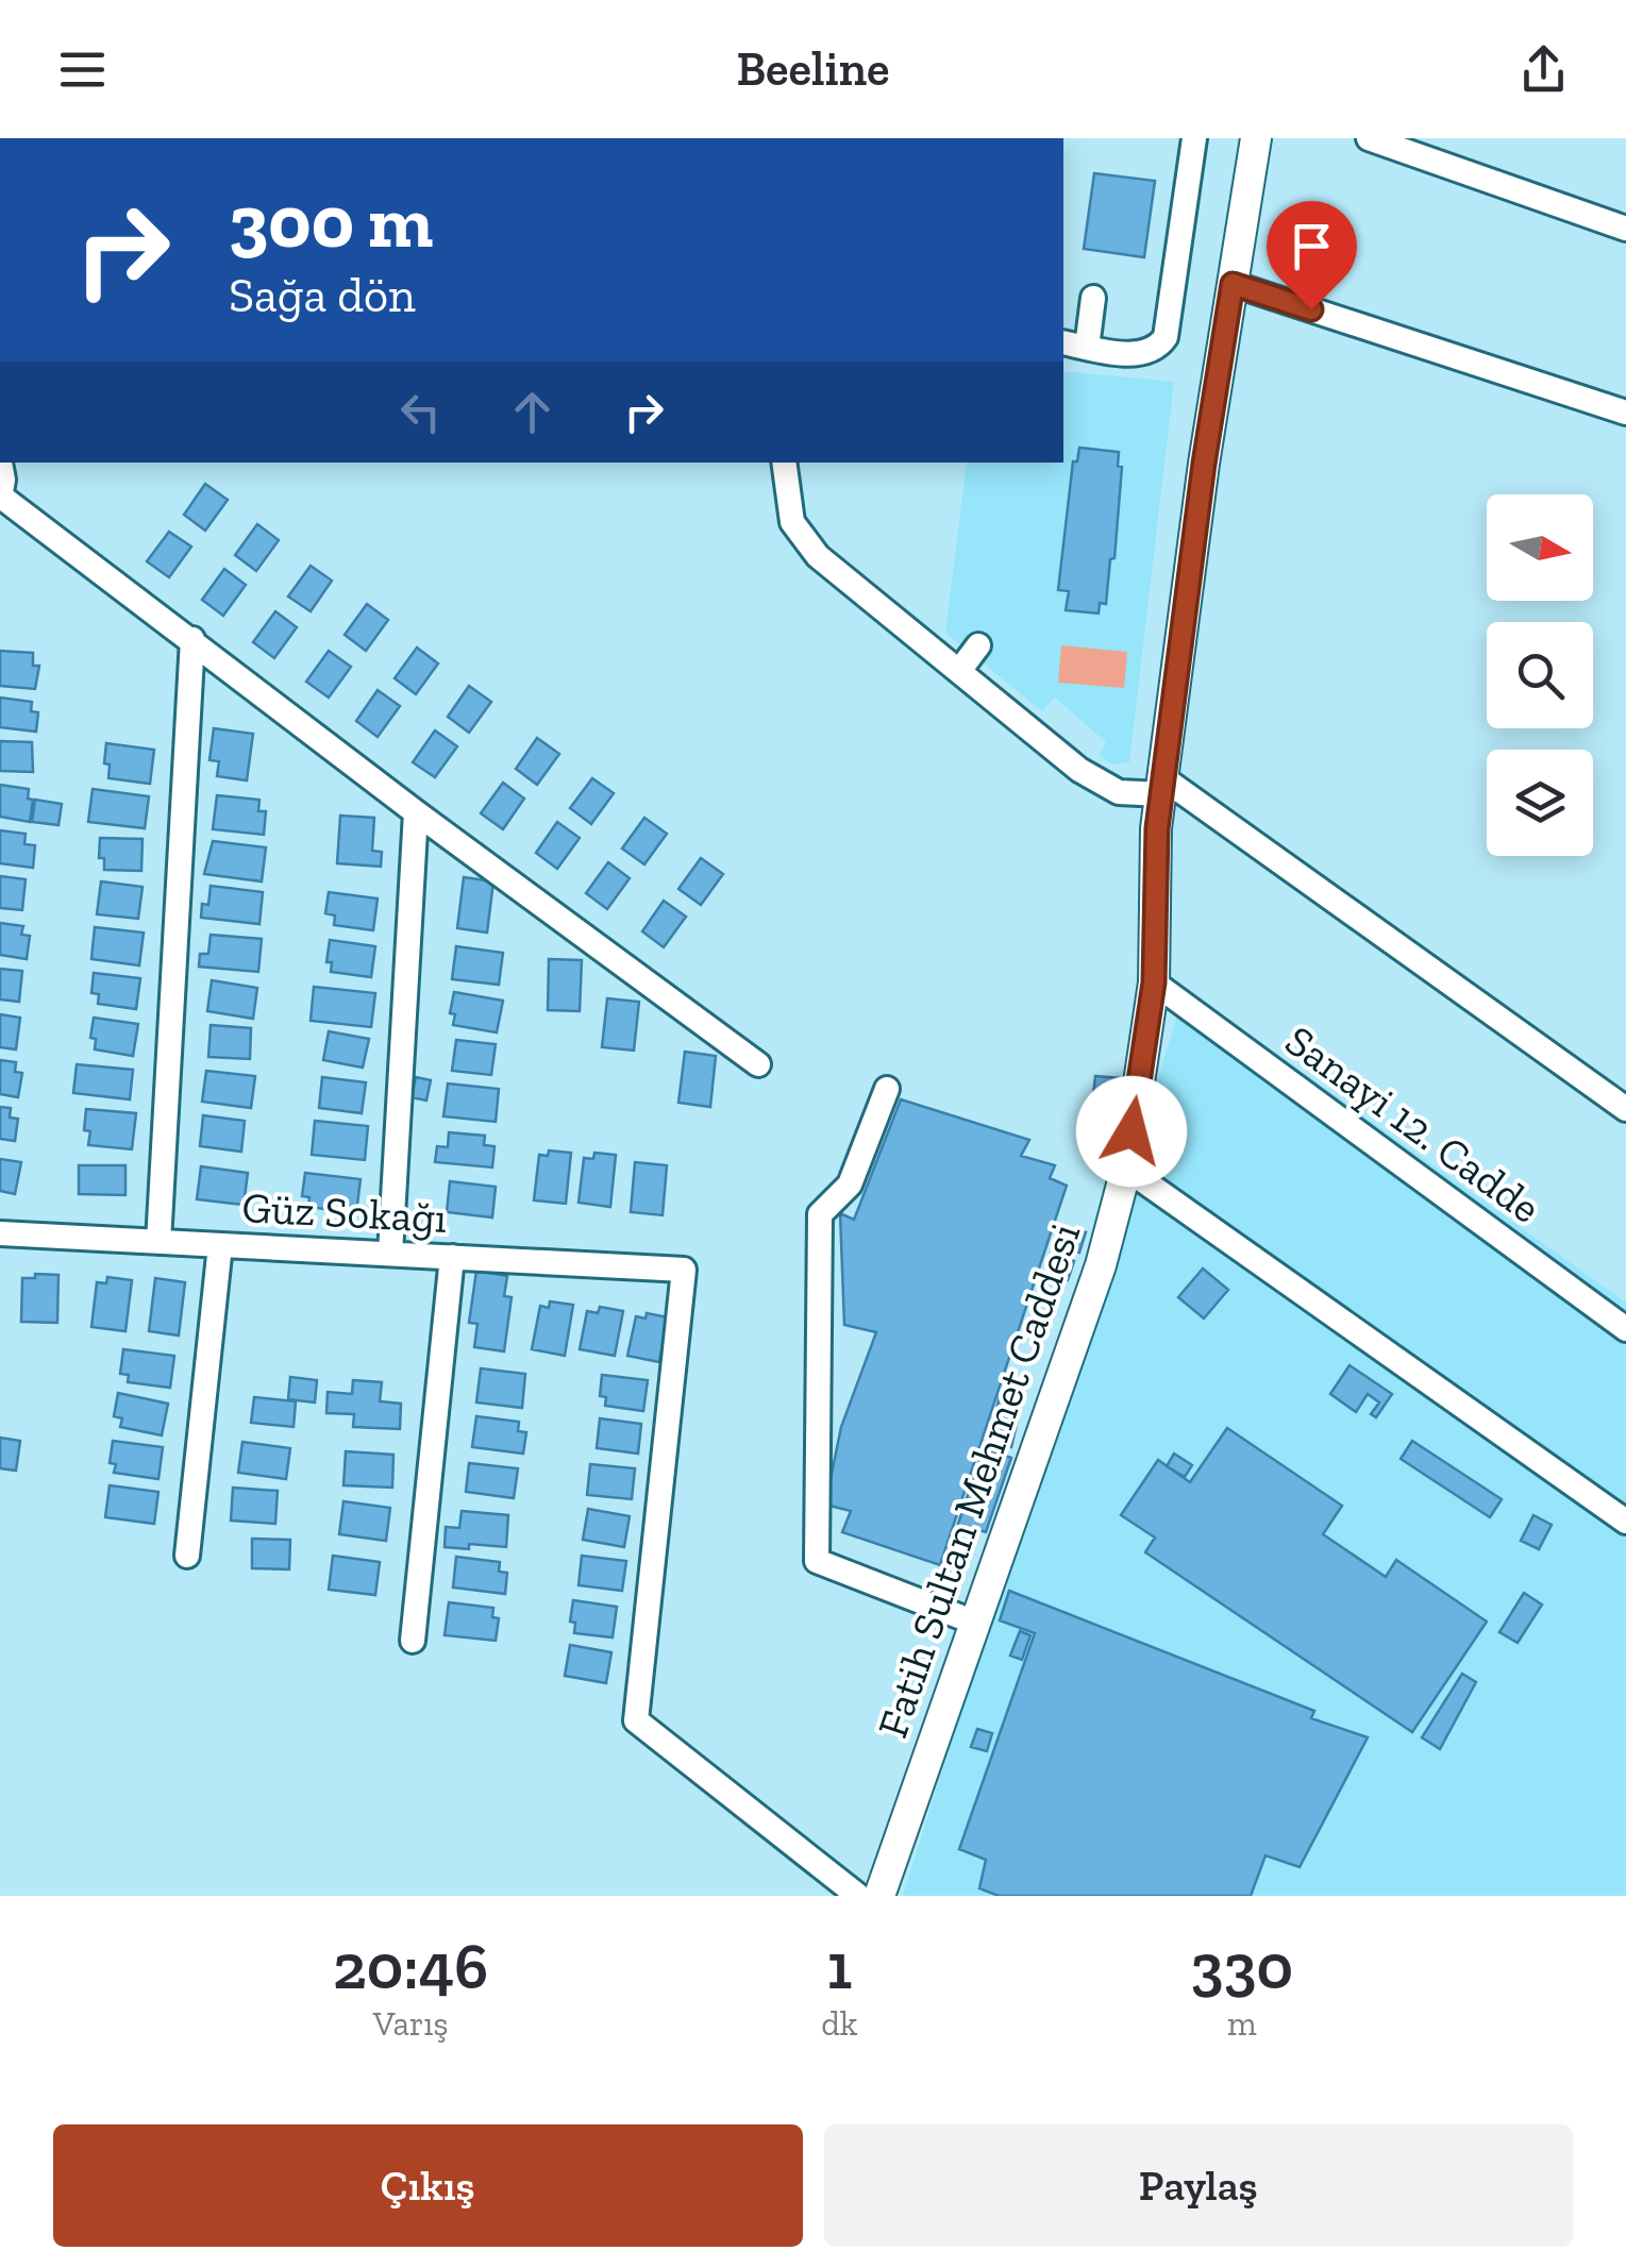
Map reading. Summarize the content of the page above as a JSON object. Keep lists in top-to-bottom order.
{
  "streets": {
    "main road": ["Fatih Sultan Mehmet Caddesi"],
    "street": ["Sanayi 12. Cadde", "Güz Sokağı"]
  },
  "crossings": [
    ["Sanayi 12. Cadde", "Fatih Sultan Mehmet Caddesi"]
  ],
  "north": "right",
  "page": {
    "header": "Beeline",
    "turn": ["300 m", "Sağa dön"],
    "eta": [
      "20:46",
      "Varış",
      "1",
      "dk",
      "330",
      "m"
    ],
    "buttons": ["Çıkış", "Paylaş"]
  }
}
